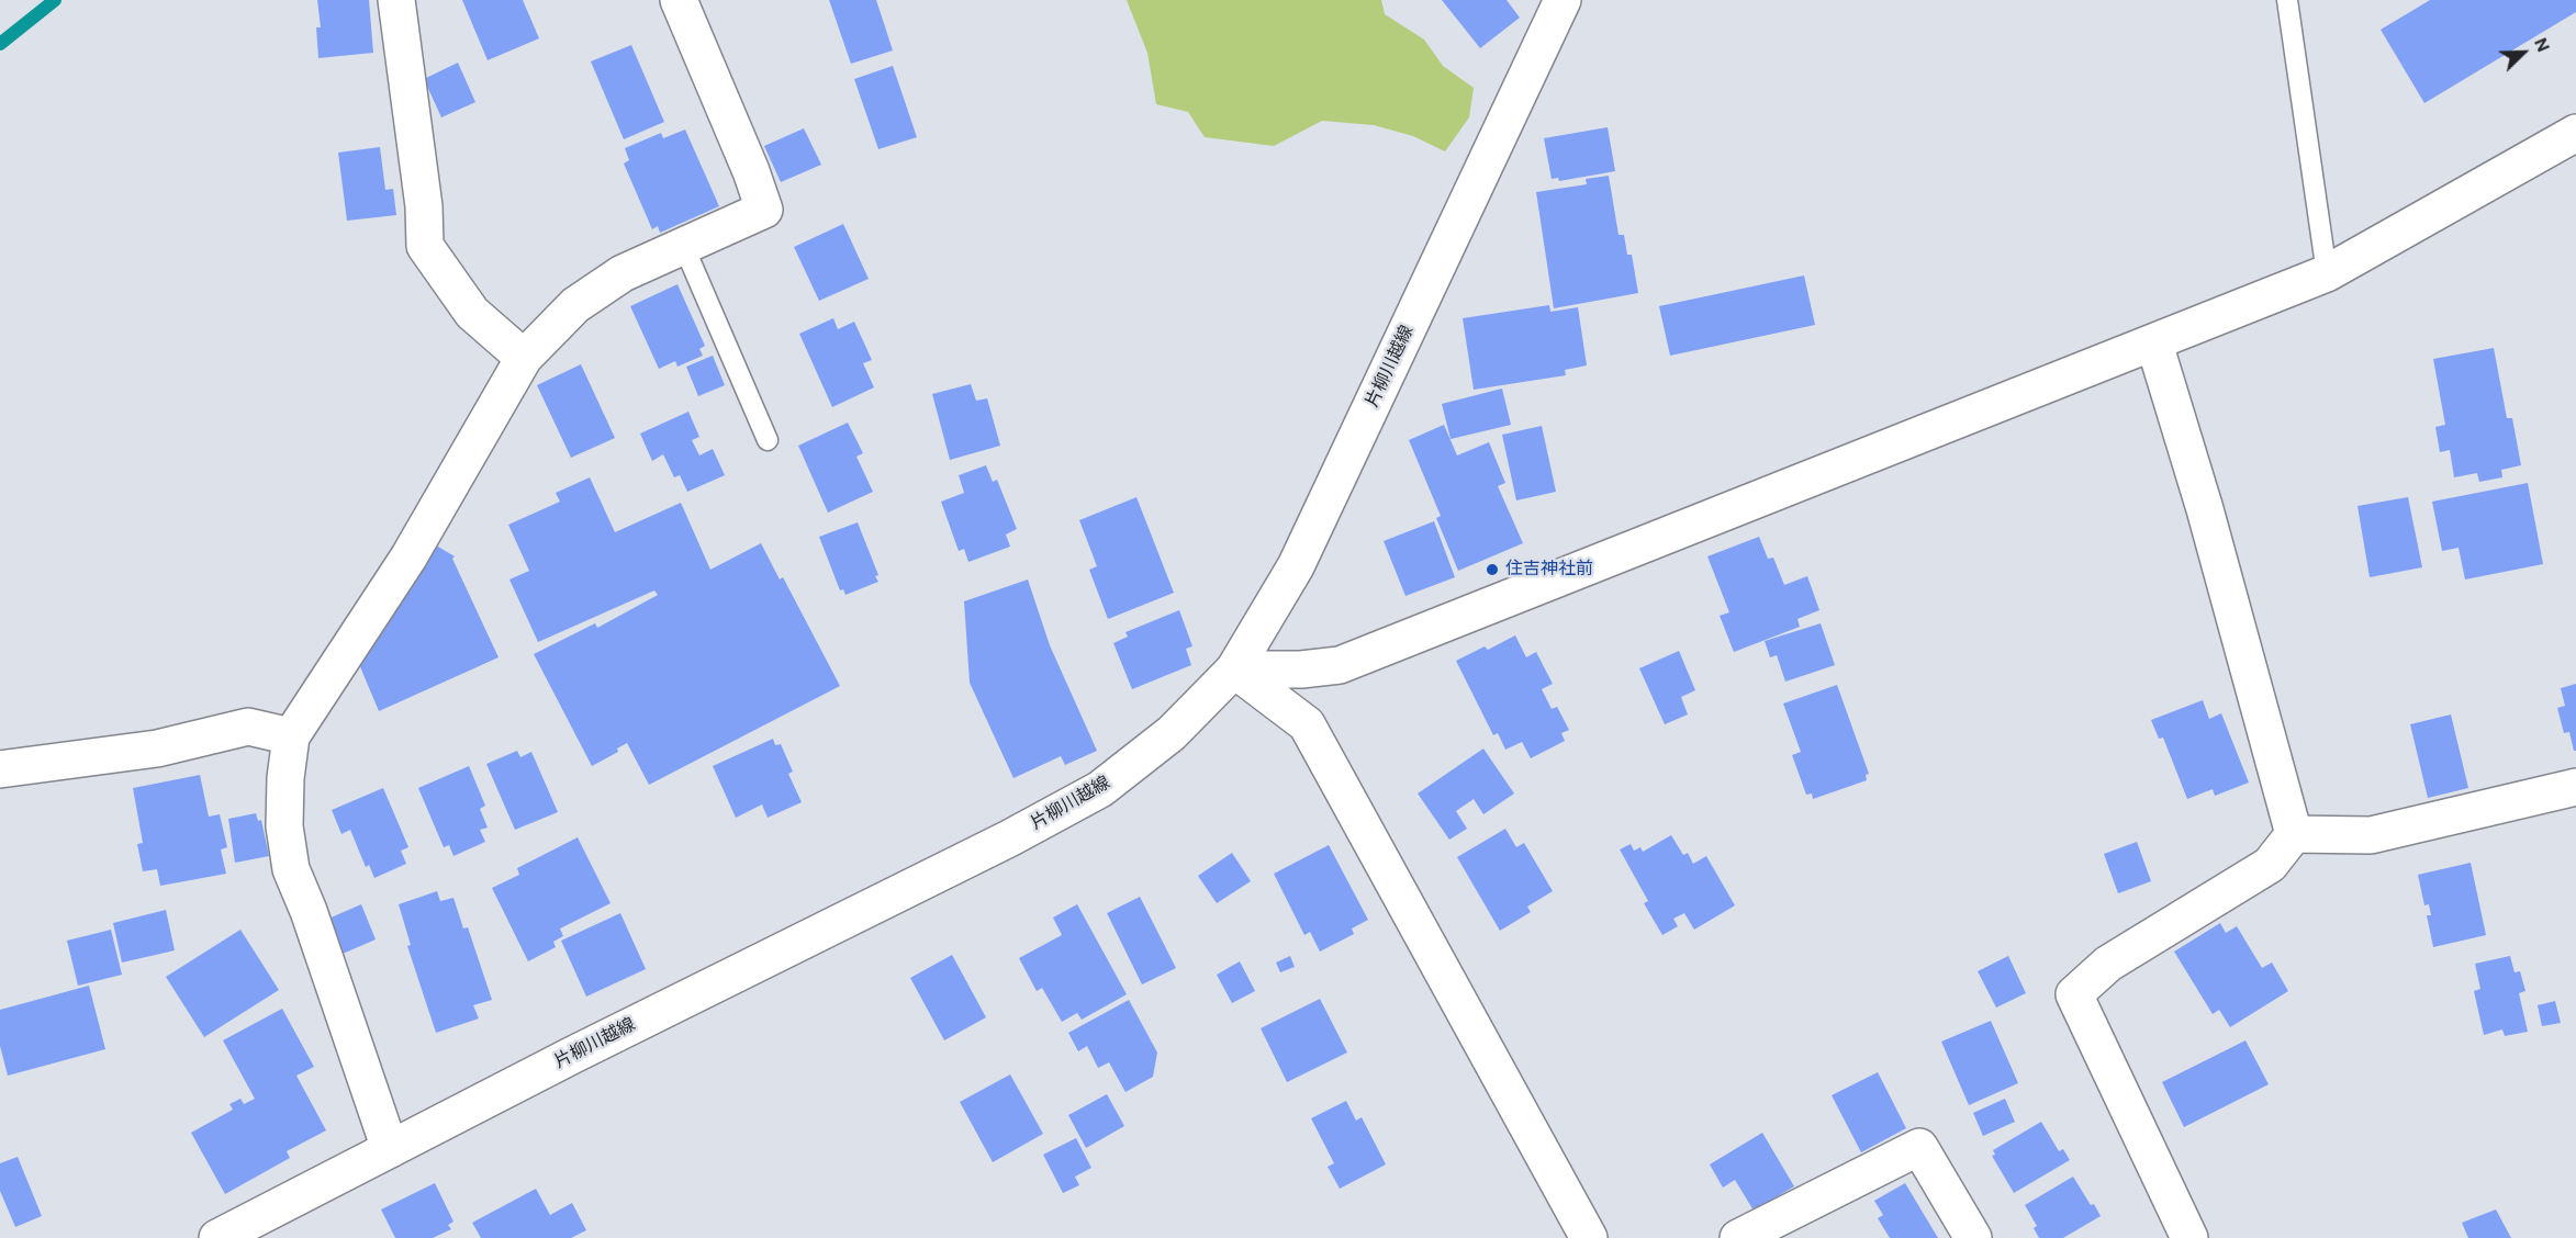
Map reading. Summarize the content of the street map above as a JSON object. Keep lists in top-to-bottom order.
{
  "streets": {
    "street": ["片柳川越線"]
  },
  "places": ["住吉神社前"],
  "north": "top right"
}
